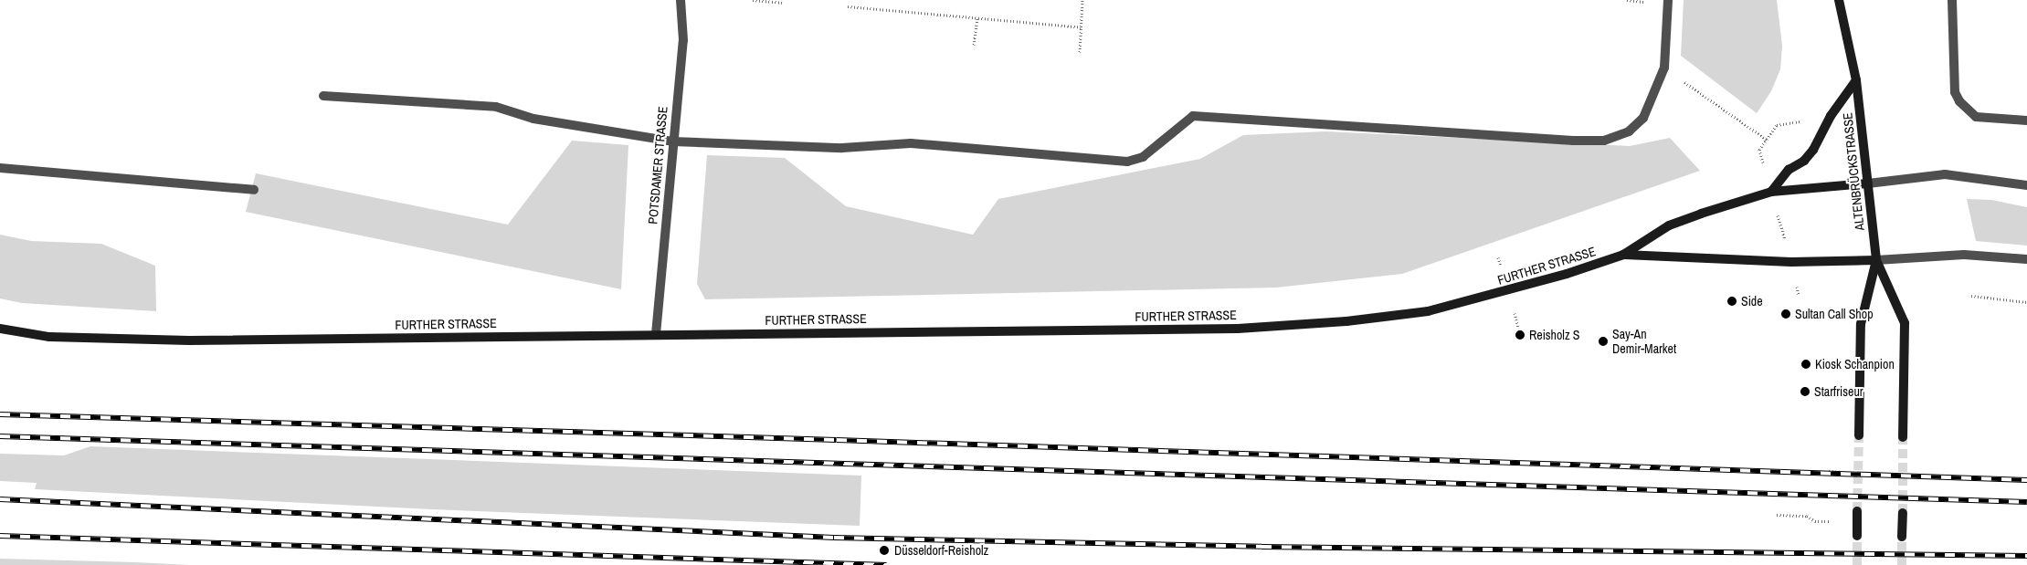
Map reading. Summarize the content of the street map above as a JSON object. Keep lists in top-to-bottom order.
{
  "streets": {
    "street": ["POTSDAMER STRASSE", "ALTENBRÜCKSTRASSE", "FURTHER STRASSE"]
  },
  "crossings": [
    ["POTSDAMER STRASSE", "FURTHER STRASSE"],
    ["ALTENBRÜCKSTRASSE", "FURTHER STRASSE"]
  ],
  "places": [
    "Side",
    "Sultan Call Shop",
    "Reisholz S",
    "Say-An Demir-Market",
    "Kiosk Schanpion",
    "Starfriseur",
    "Düsseldorf-Reisholz"
  ]
}
